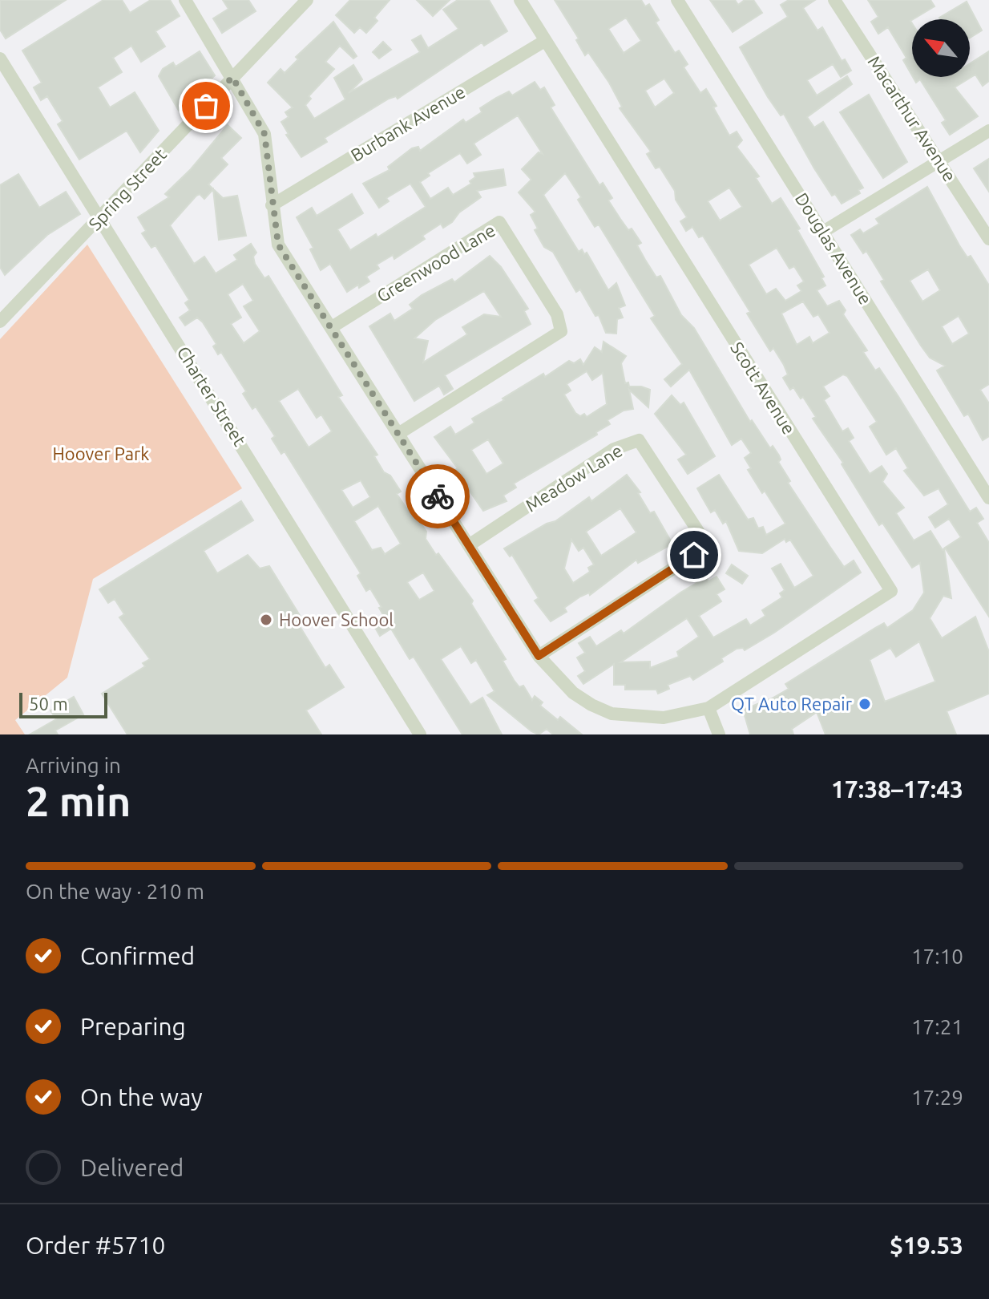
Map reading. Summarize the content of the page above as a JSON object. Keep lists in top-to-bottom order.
{
  "streets": {
    "street": [
      "Macarthur Avenue",
      "Burbank Avenue",
      "Spring Street",
      "Douglas Avenue",
      "Greenwood Lane",
      "Scott Avenue",
      "Charter Street",
      "Meadow Lane"
    ]
  },
  "crossings": [
    ["Burbank Avenue", "Scott Avenue"],
    ["Spring Street", "Charter Street"]
  ],
  "parks": ["Hoover Park"],
  "places": ["Hoover School", "QT Auto Repair"],
  "scale_bar": "50 m",
  "north": "top left",
  "page": {
    "scale": "50 m",
    "heading": ["2 min", "Arriving in", "17:38–17:43"],
    "panel": ["Order #5710", "$19.53"],
    "bar": "On the way · 210 m",
    "list": [
      ["Confirmed", "17:10"],
      ["Preparing", "17:21"],
      ["On the way", "17:29"],
      "Delivered"
    ]
  }
}
